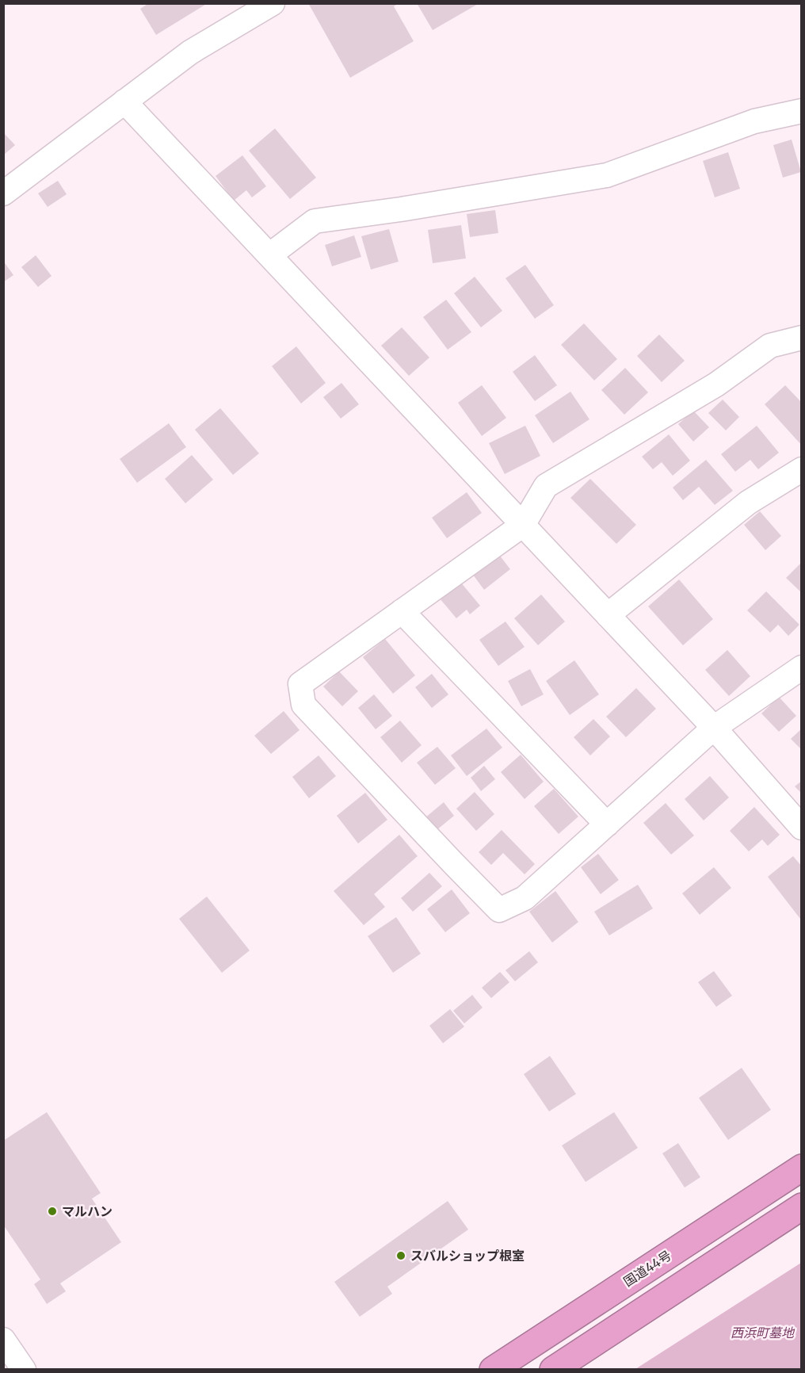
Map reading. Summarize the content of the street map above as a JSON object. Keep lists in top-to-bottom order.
{
  "streets": {
    "highway": ["国道44号"]
  },
  "parks": ["西浜町墓地"],
  "places": ["マルハン", "スバルショップ根室"]
}
